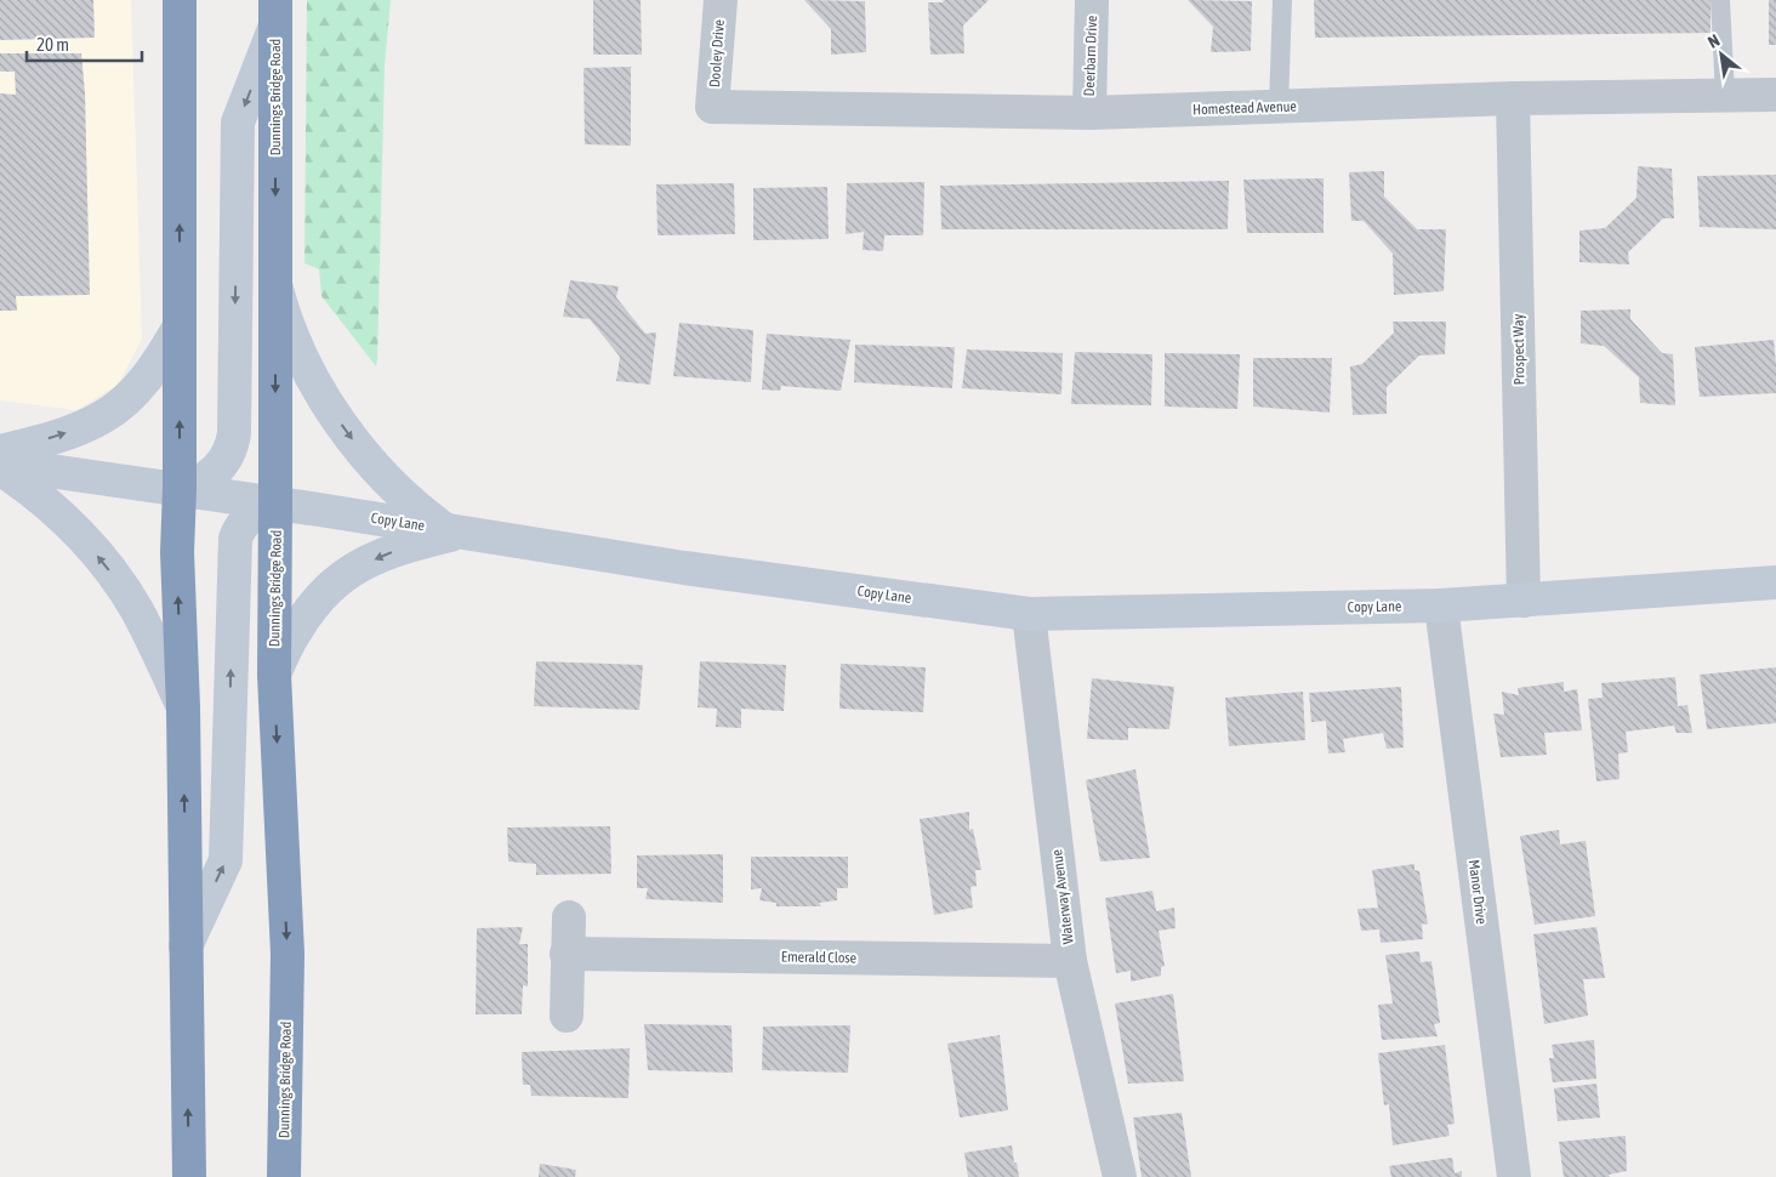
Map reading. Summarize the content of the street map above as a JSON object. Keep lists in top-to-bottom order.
{
  "streets": {
    "highway": ["Dunnings Bridge Road"],
    "main road": ["Copy Lane"],
    "street": [
      "Dooley Drive",
      "Deerbarn Drive",
      "Homestead Avenue",
      "Prospect Way",
      "Manor Drive",
      "Waterway Avenue",
      "Emerald Close"
    ]
  },
  "crossings": [
    ["Dooley Drive", "Homestead Avenue"],
    ["Deerbarn Drive", "Homestead Avenue"],
    ["Dunnings Bridge Road", "Copy Lane"],
    ["Homestead Avenue", "Prospect Way"],
    ["Prospect Way", "Copy Lane"],
    ["Copy Lane", "Manor Drive"],
    ["Copy Lane", "Waterway Avenue"],
    ["Waterway Avenue", "Emerald Close"]
  ],
  "scale_bar": "20 m",
  "north": "top left"
}
